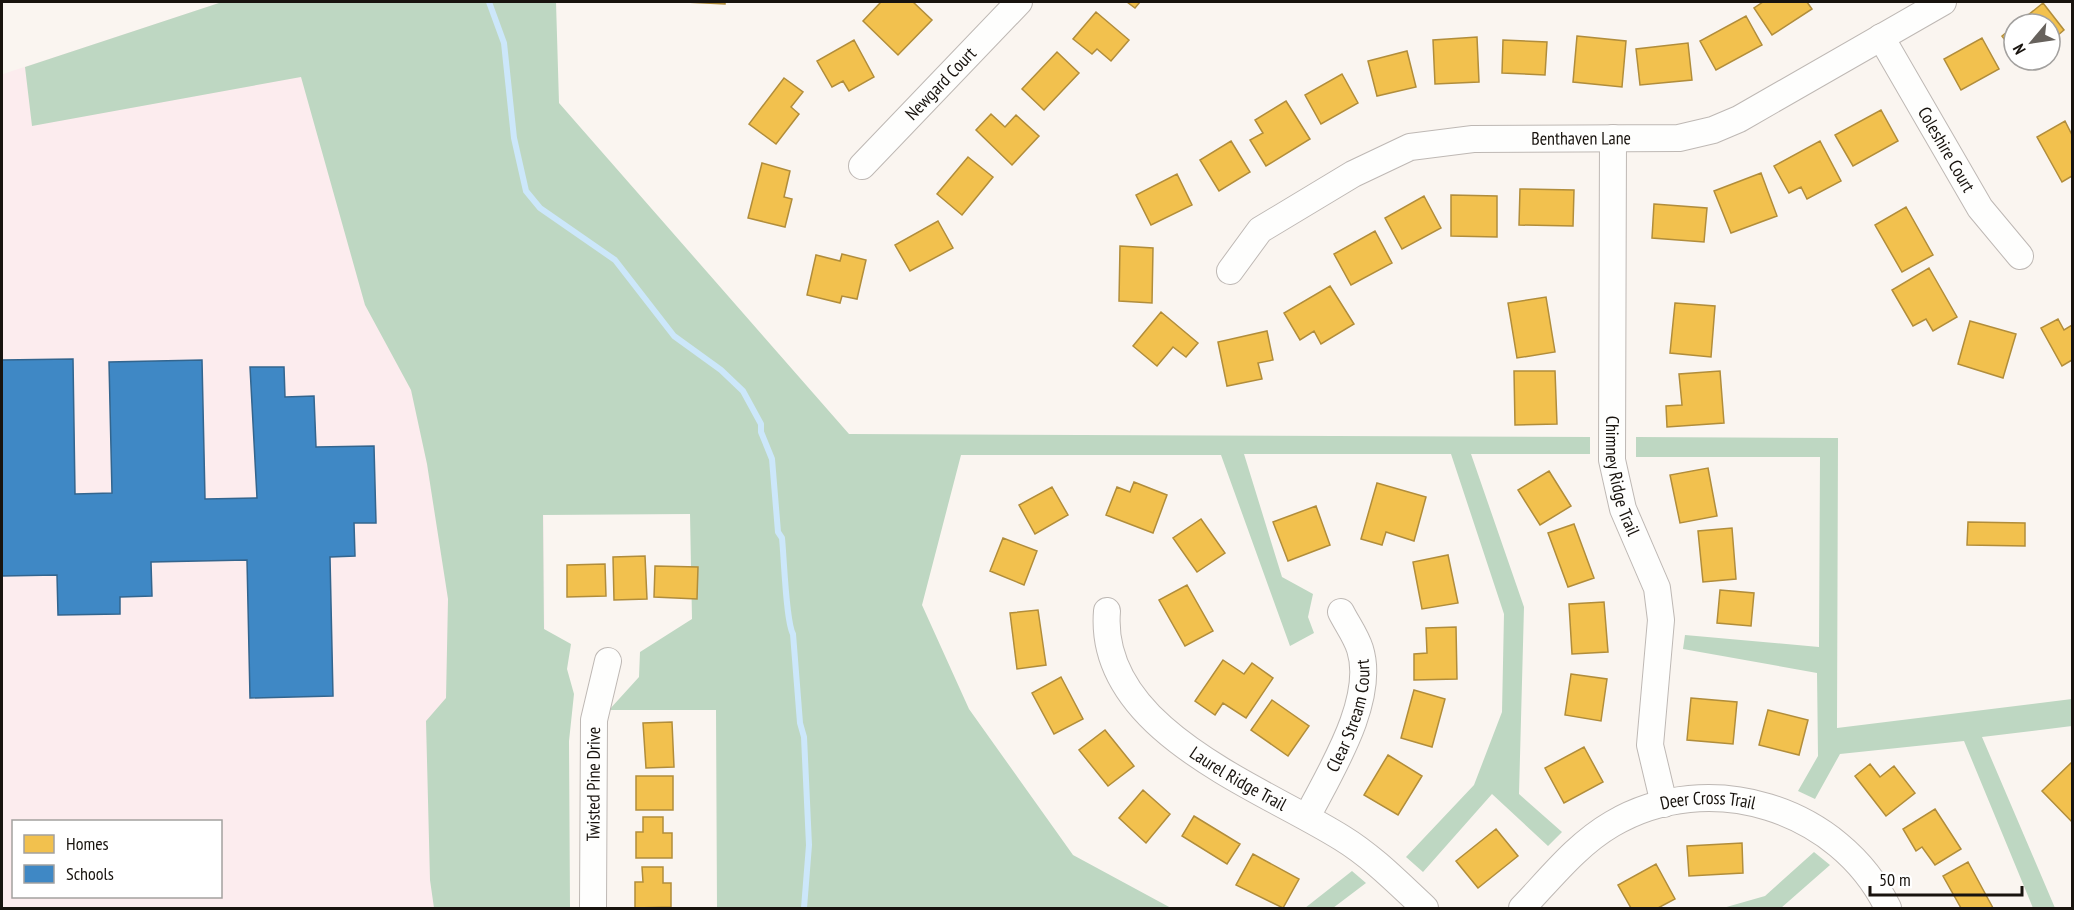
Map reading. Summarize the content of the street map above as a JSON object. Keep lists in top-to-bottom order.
{
  "streets": {
    "street": [
      "Newgard Court",
      "Benthaven Lane",
      "Coleshire Court",
      "Chimney Ridge Trail",
      "Clear Stream Court",
      "Laurel Ridge Trail",
      "Twisted Pine Drive",
      "Deer Cross Trail"
    ]
  },
  "crossings": [
    ["Benthaven Lane", "Coleshire Court"],
    ["Benthaven Lane", "Chimney Ridge Trail"],
    ["Chimney Ridge Trail", "Deer Cross Trail"],
    ["Clear Stream Court", "Laurel Ridge Trail"]
  ],
  "legend": ["Homes", "Schools"],
  "scale_bar": "50 m",
  "north": "bottom left"
}
